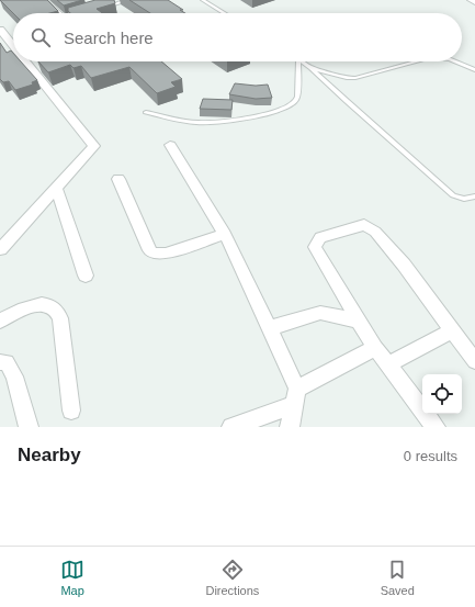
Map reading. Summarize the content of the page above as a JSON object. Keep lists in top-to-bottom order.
{
  "page": {
    "search": "Search here",
    "heading": ["Nearby", "0 results"],
    "nav": ["Map", "Directions", "Saved"]
  }
}
